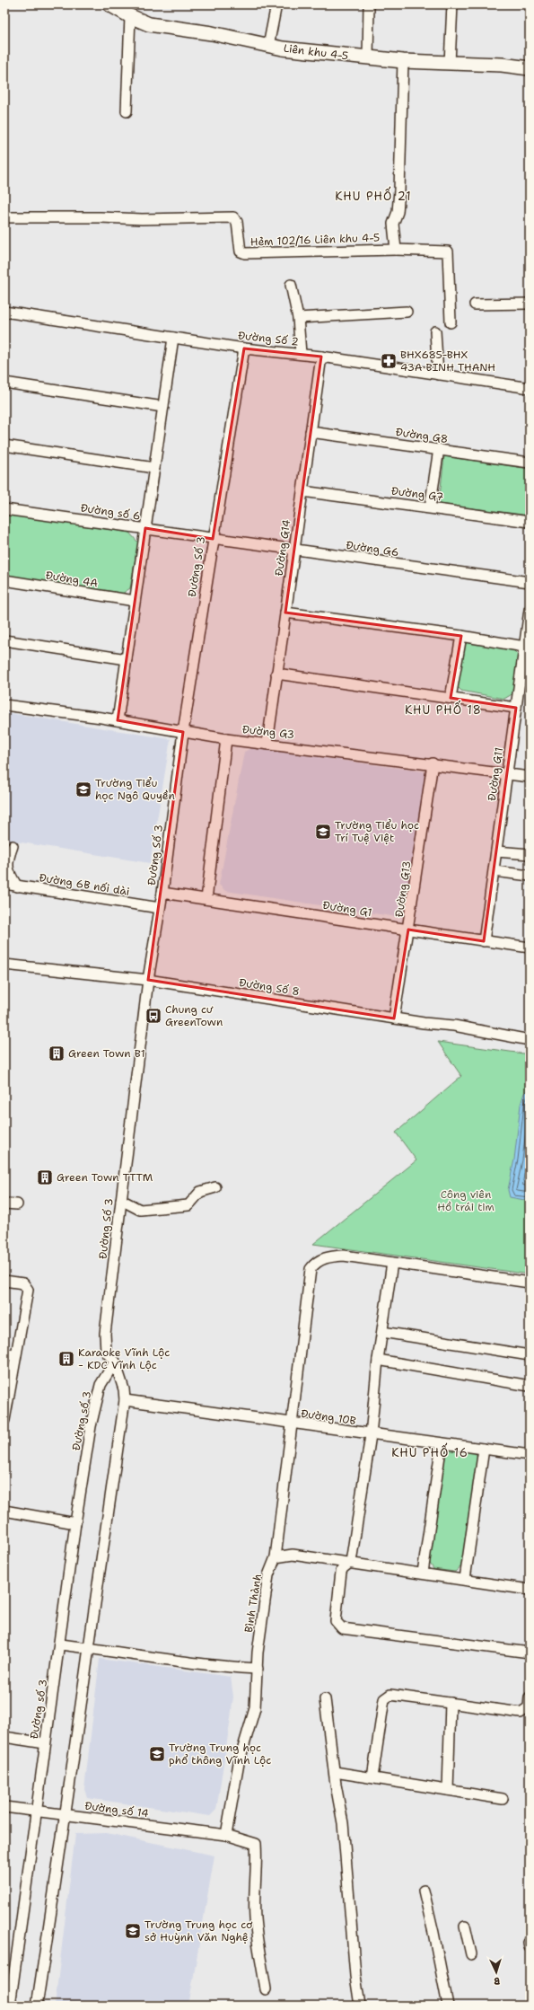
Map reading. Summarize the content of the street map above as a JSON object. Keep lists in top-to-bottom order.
{
  "streets": {
    "street": [
      "Liên khu 4-5",
      "Hẻm 102/16 Liên khu 4-5",
      "Đường Số 2",
      "Đường G8",
      "Đường G7",
      "Đường số 6",
      "Đường G14",
      "Đường G6",
      "Đường Số 3",
      "Đường 4A",
      "Đường G3",
      "Đường G11",
      "Đường 6B nối dài",
      "Đường G13",
      "Đường G1",
      "Đường Số 8",
      "Đường 10B",
      "Đường số 3",
      "Bình Thành",
      "Đường số 14"
    ]
  },
  "crossings": [
    ["Đường Số 2", "Đường G14"],
    ["Đường Số 2", "Đường Số 3"],
    ["Đường G8", "Đường G14"],
    ["Đường G7", "Đường G14"],
    ["Đường số 6", "Đường G6"],
    ["Đường số 6", "Đường Số 3"],
    ["Đường G14", "Đường G6"],
    ["Đường G14", "Đường G3"],
    ["Đường G6", "Đường Số 3"],
    ["Đường Số 3", "Đường G3"],
    ["Đường Số 3", "Đường 6B nối dài"],
    ["Đường Số 3", "Đường G1"],
    ["Đường Số 3", "Đường Số 8"],
    ["Đường Số 3", "Đường số 3"],
    ["Đường G3", "Đường G11"],
    ["Đường G3", "Đường G13"],
    ["Đường G11", "Đường G1"],
    ["Đường G13", "Đường G1"],
    ["Đường G13", "Đường Số 8"],
    ["Đường 10B", "Bình Thành"],
    ["Đường số 3", "Đường số 14"],
    ["Bình Thành", "Đường số 14"]
  ],
  "districts": ["KHU PHỐ 21", "KHU PHỐ 18", "KHU PHỐ 16"],
  "parks": ["Công viên Hồ trái tim"],
  "places": {
    "pharmacy": ["BHX685-BHX 43A BINH THANH"],
    "school or university": [
      "Trường Tiểu học Ngô Quyền",
      "Trường Tiểu học Trí Tuệ Việt",
      "Trường Trung học phổ thông Vĩnh Lộc",
      "Trường Trung học cơ sở Huỳnh Văn Nghệ"
    ],
    "bus stop": ["Chung cư GreenTown"],
    "building": ["Green Town B1", "Green Town TTTM", "Karaoke Vĩnh Lộc - KDC Vĩnh Lộc"]
  },
  "north": "bottom"
}
